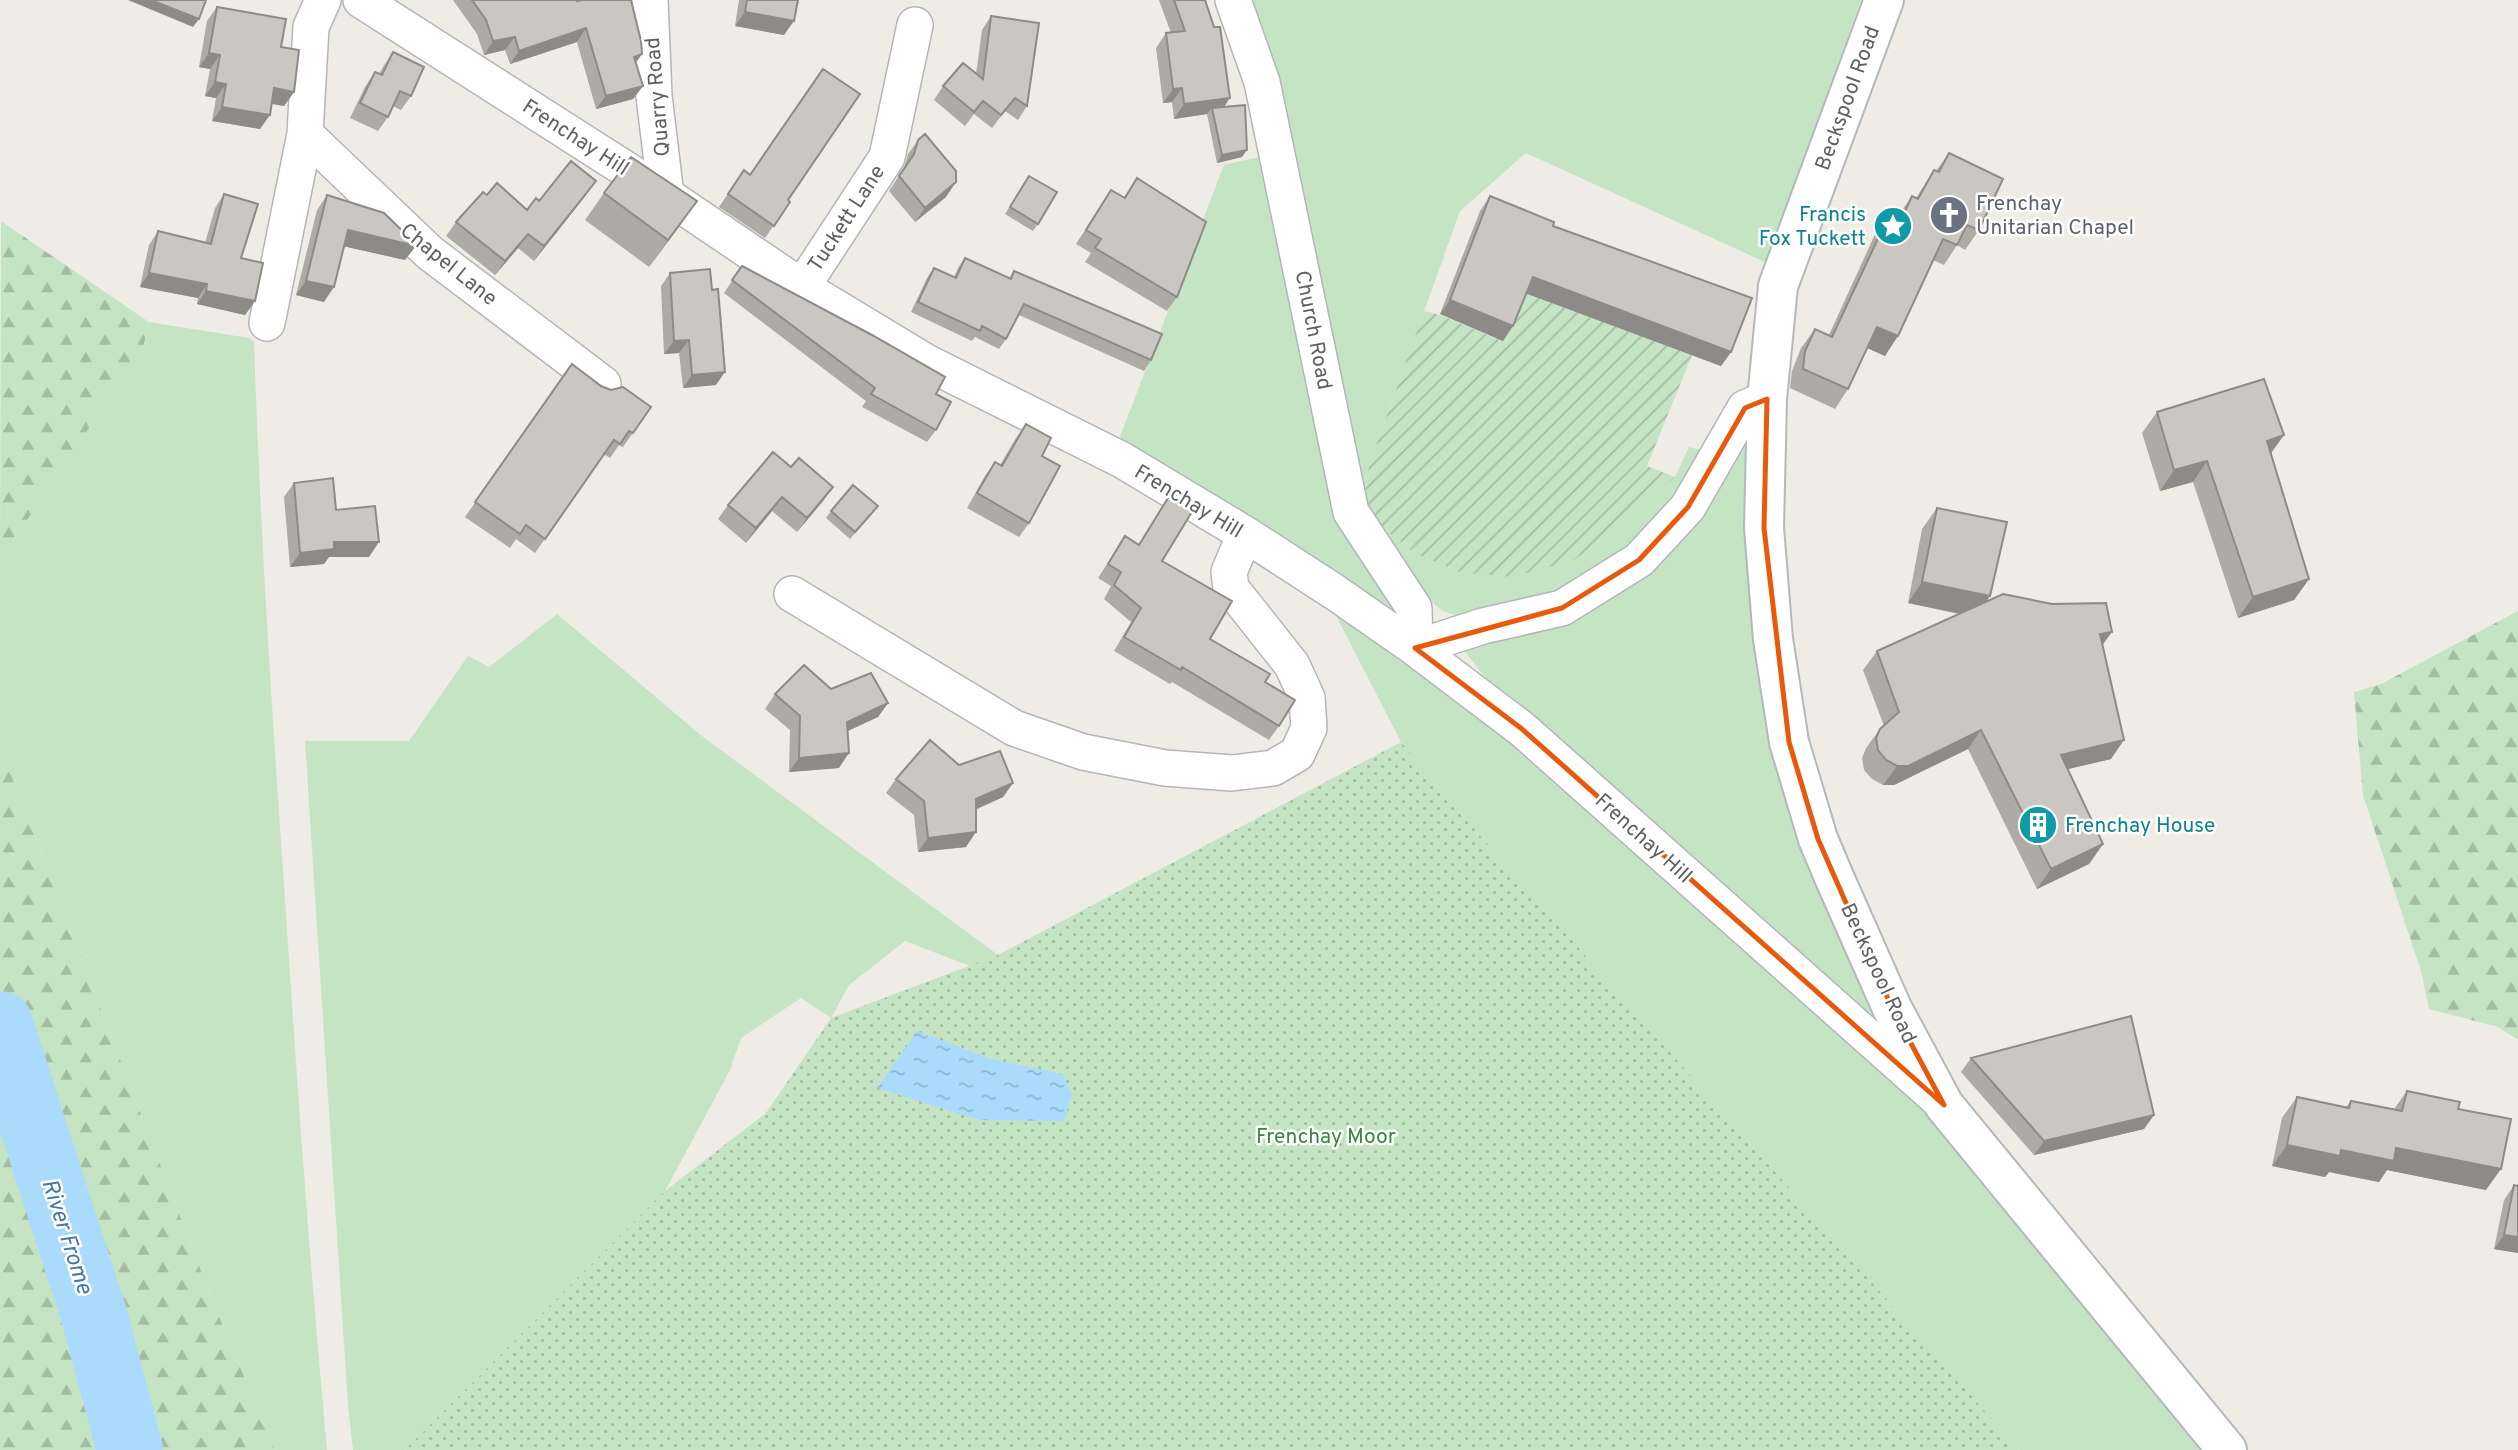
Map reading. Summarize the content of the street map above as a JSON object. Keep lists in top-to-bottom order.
{
  "streets": {
    "street": [
      "Quarry Road",
      "Beckspool Road",
      "Frenchay Hill",
      "Tuckett Lane",
      "Chapel Lane",
      "Church Road"
    ]
  },
  "crossings": [
    ["Quarry Road", "Frenchay Hill"],
    ["Beckspool Road", "Frenchay Hill"],
    ["Frenchay Hill", "Tuckett Lane"],
    ["Frenchay Hill", "Church Road"]
  ],
  "water": ["River Frome"],
  "parks": ["Frenchay Moor"],
  "places": {
    "church": ["Frenchay Unitarian Chapel"],
    "place": ["Francis Fox Tuckett"],
    "building": ["Frenchay House"]
  }
}
